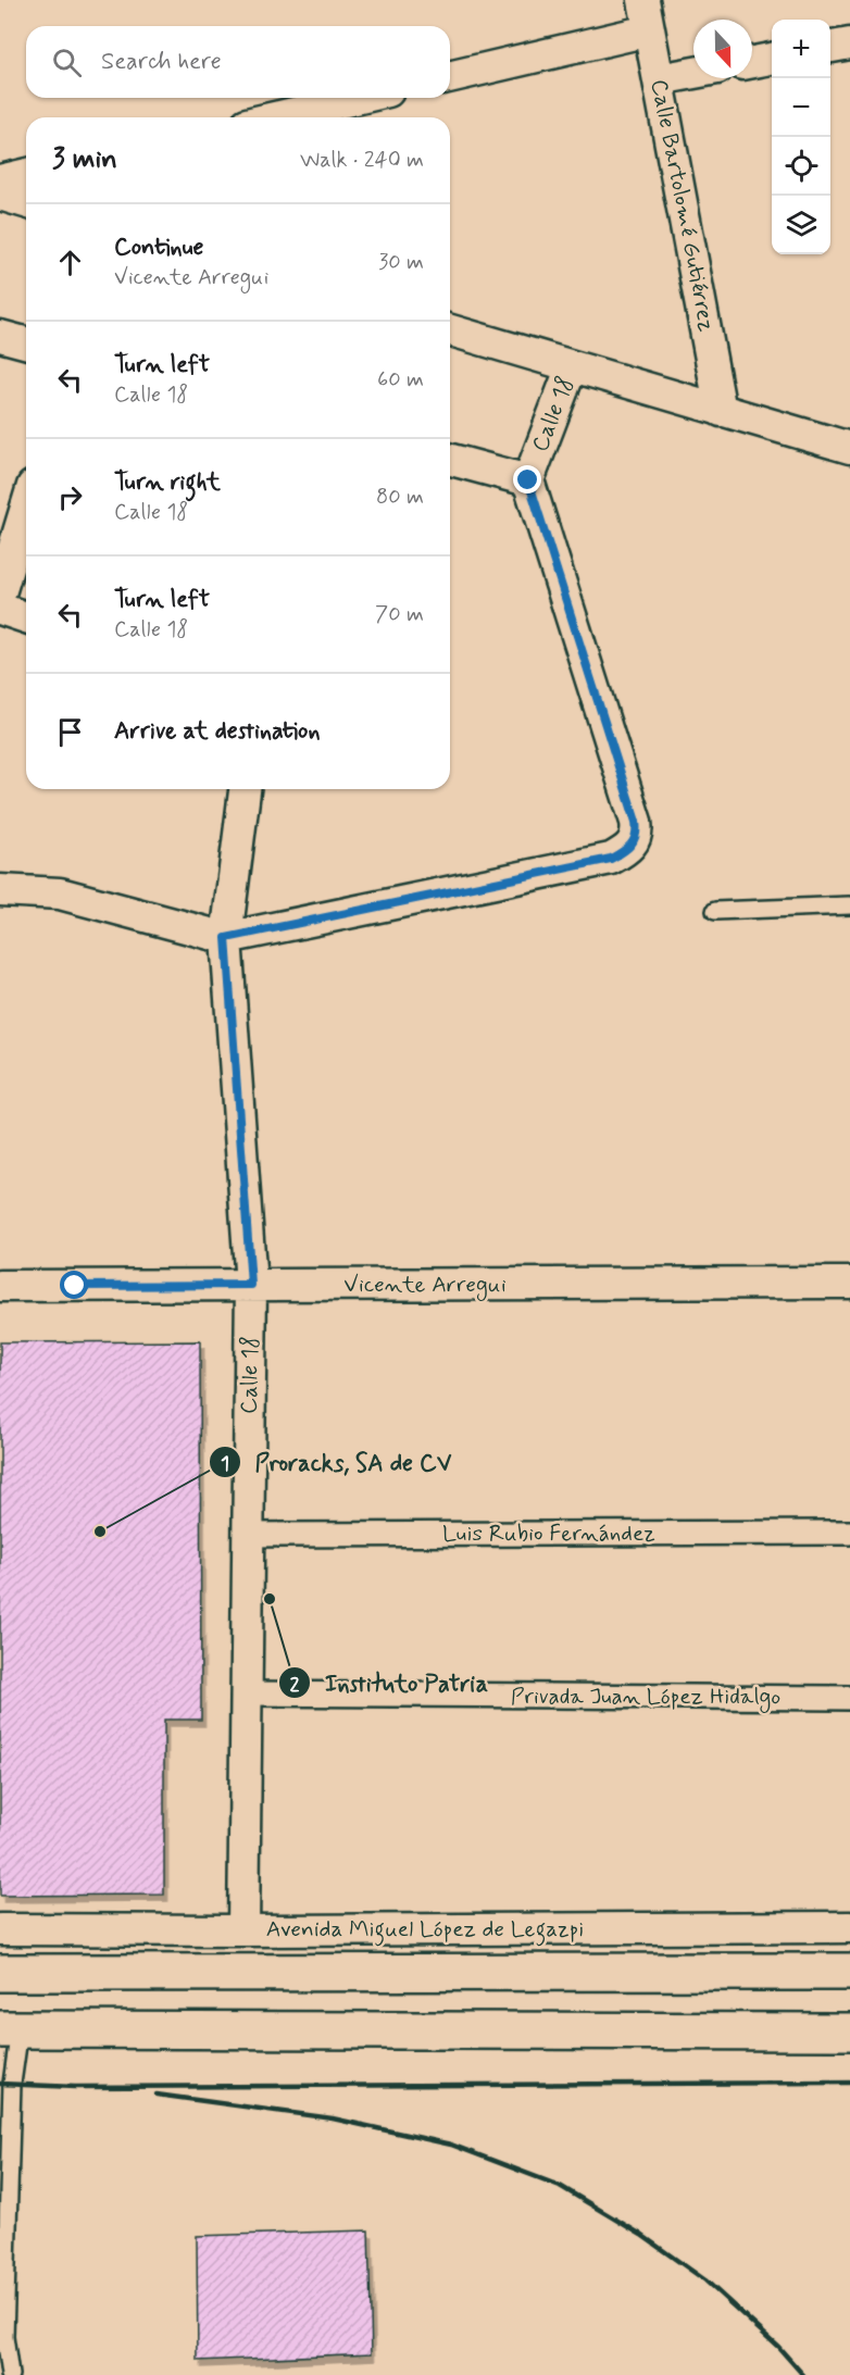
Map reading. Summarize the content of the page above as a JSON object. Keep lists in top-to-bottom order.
{
  "streets": {
    "main road": ["Avenida Miguel López de Legazpi"],
    "street": [
      "Calle Bartolomé Gutiérrez",
      "Calle 18",
      "Vicente Arregui",
      "Luis Rubio Fernández",
      "Privada Juan López Hidalgo"
    ]
  },
  "crossings": [
    ["Calle 18", "Vicente Arregui"],
    ["Calle 18", "Luis Rubio Fernández"],
    ["Calle 18", "Privada Juan López Hidalgo"],
    ["Calle 18", "Avenida Miguel López de Legazpi"]
  ],
  "places": ["Proracks, SA de CV", "Instituto Patria"],
  "north": "bottom",
  "page": {
    "map_buttons": ["+", "−"],
    "search": "Search here",
    "heading": ["3 min", "Walk · 240 m"],
    "list": [
      ["Continue", "Vicente Arregui", "30 m"],
      ["Turn left", "Calle 18", "60 m"],
      ["Turn right", "Calle 18", "80 m"],
      ["Turn left", "Calle 18", "70 m"],
      "Arrive at destination"
    ]
  }
}
